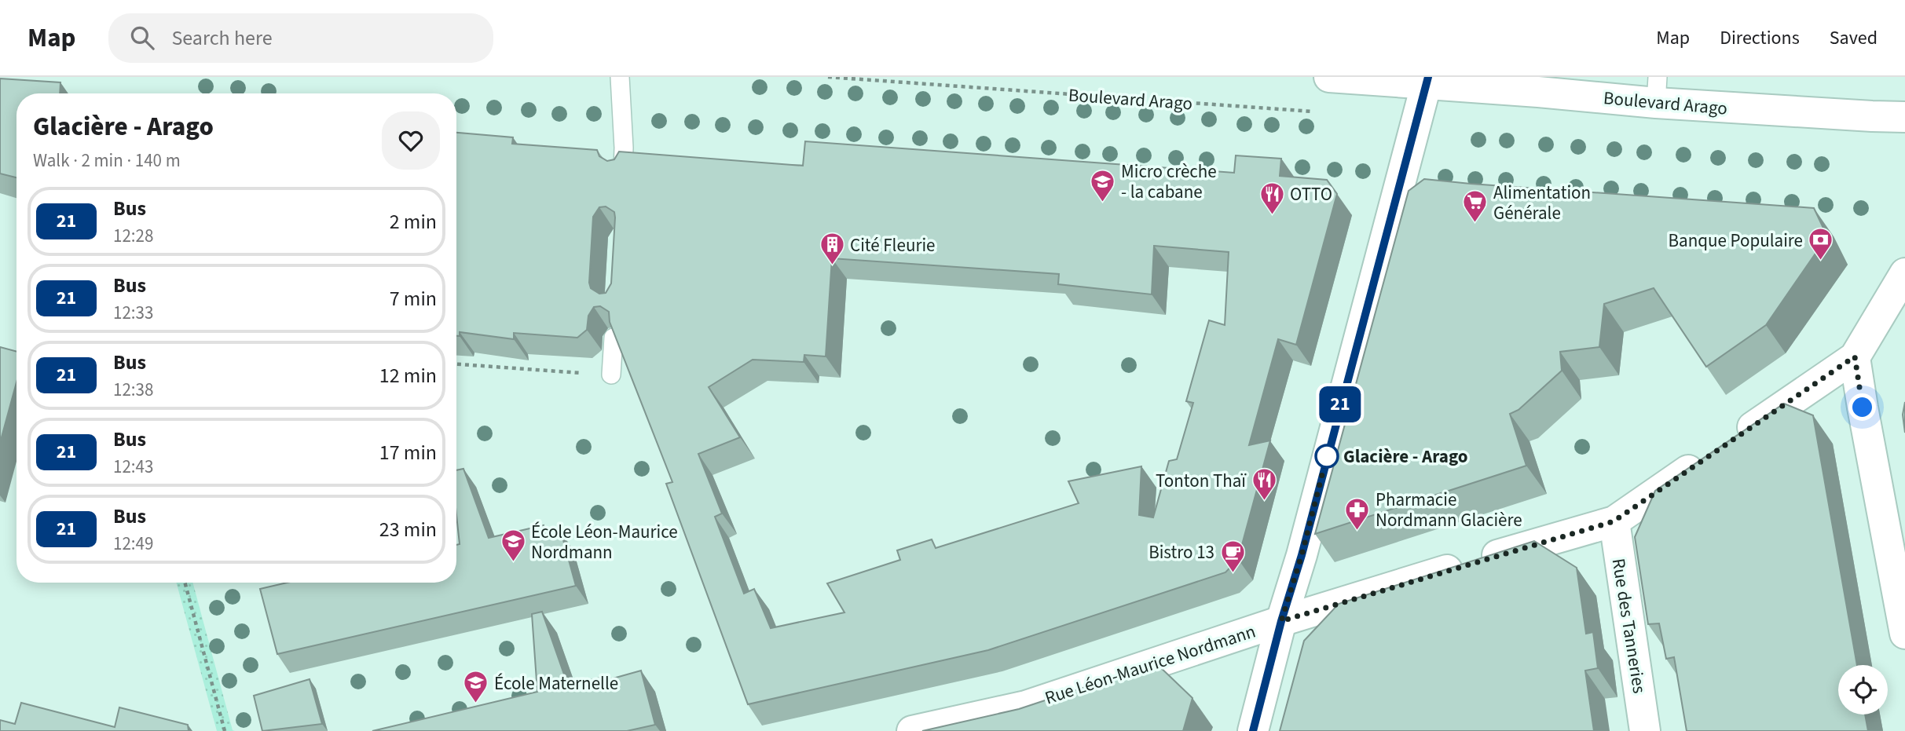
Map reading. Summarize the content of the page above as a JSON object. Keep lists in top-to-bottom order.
{
  "streets": {
    "street": ["Boulevard Arago", "Rue des Tanneries", "Rue Léon-Maurice Nordmann"]
  },
  "crossings": [
    ["Rue des Tanneries", "Rue Léon-Maurice Nordmann"]
  ],
  "places": {
    "school or university": ["Micro crèche - la cabane", "École Léon-Maurice Nordmann", "École Maternelle"],
    "restaurant": ["OTTO", "Tonton Thaï"],
    "supermarket": ["Alimentation Générale"],
    "bank": ["Banque Populaire"],
    "building": ["Cité Fleurie"],
    "other": ["Glacière - Arago"],
    "pharmacy": ["Pharmacie Nordmann Glacière"],
    "cafe": ["Bistro 13"]
  },
  "lines": ["bus line 21"],
  "page": {
    "header": "Map",
    "search": "Search here",
    "nav": ["Map", "Directions", "Saved"],
    "on_map": "21",
    "heading": ["Glacière - Arago", "Walk · 2 min · 140 m"],
    "list": [
      {
        "mark": "21",
        "name": "Bus",
        "note": "12:28",
        "value": "2 min"
      },
      {
        "mark": "21",
        "name": "Bus",
        "note": "12:33",
        "value": "7 min"
      },
      {
        "mark": "21",
        "name": "Bus",
        "note": "12:38",
        "value": "12 min"
      },
      {
        "mark": "21",
        "name": "Bus",
        "note": "12:43",
        "value": "17 min"
      },
      {
        "mark": "21",
        "name": "Bus",
        "note": "12:49",
        "value": "23 min"
      }
    ]
  }
}
